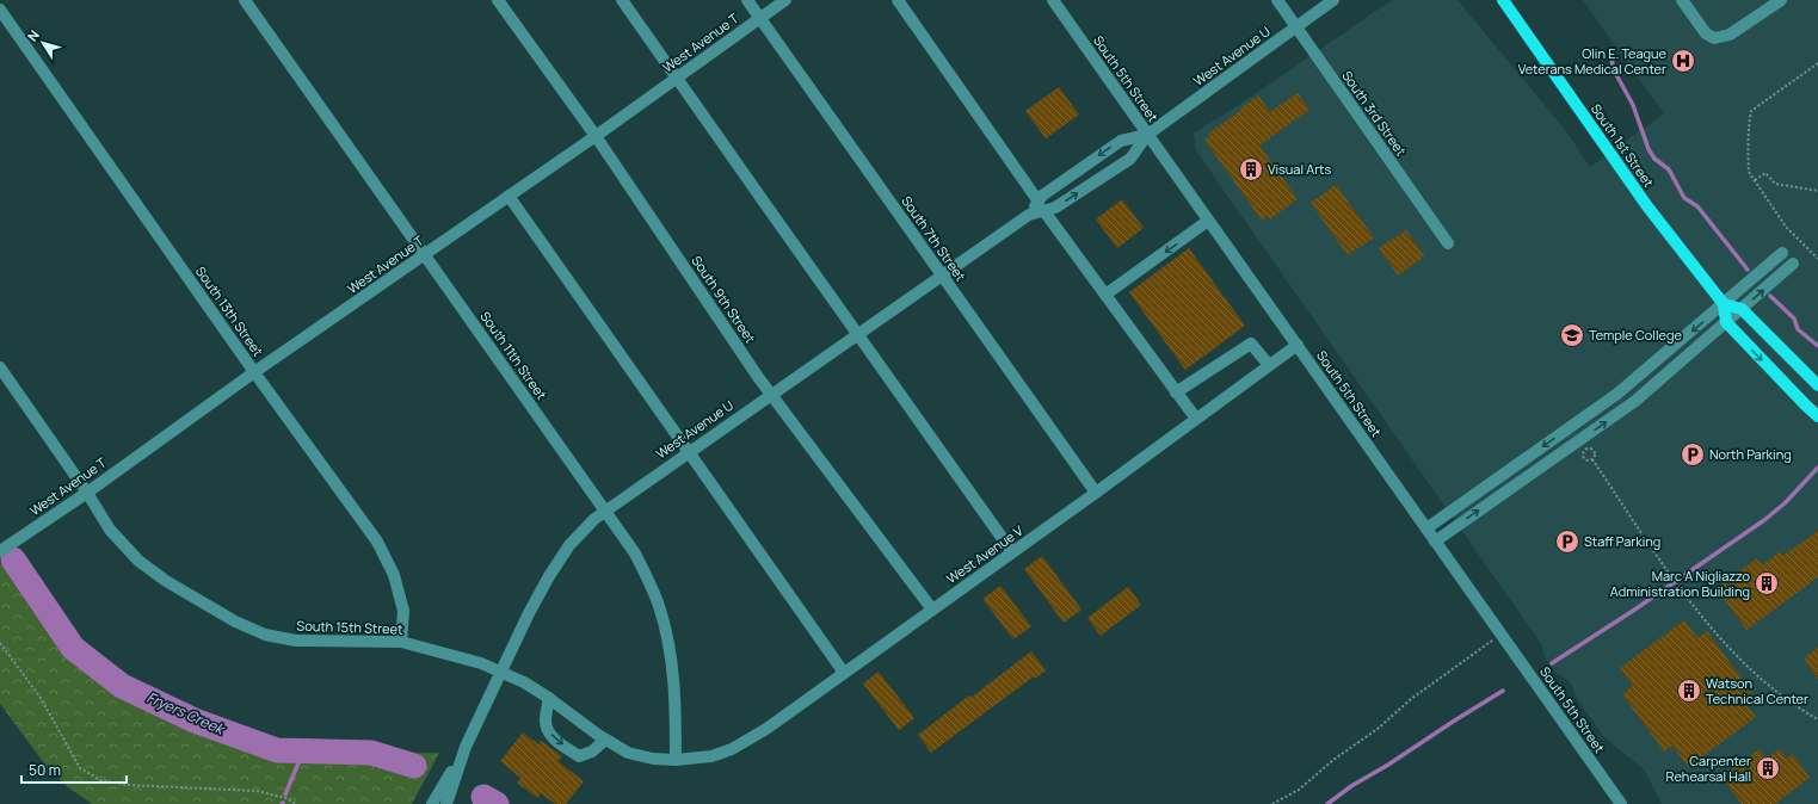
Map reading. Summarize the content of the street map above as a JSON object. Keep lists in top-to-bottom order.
{
  "streets": {
    "main road": ["South 1st Street"],
    "street": [
      "West Avenue T",
      "West Avenue U",
      "South 5th Street",
      "South 3rd Street",
      "South 7th Street",
      "South 9th Street",
      "South 13th Street",
      "South 11th Street",
      "West Avenue V",
      "South 15th Street"
    ]
  },
  "crossings": [
    ["West Avenue T", "South 7th Street"],
    ["West Avenue T", "South 9th Street"],
    ["West Avenue T", "South 13th Street"],
    ["West Avenue T", "South 11th Street"],
    ["West Avenue T", "South 15th Street"],
    ["West Avenue U", "South 5th Street"],
    ["West Avenue U", "South 3rd Street"],
    ["West Avenue U", "South 7th Street"],
    ["West Avenue U", "South 9th Street"],
    ["West Avenue U", "South 11th Street"],
    ["West Avenue U", "South 15th Street"],
    ["South 5th Street", "West Avenue V"],
    ["South 7th Street", "West Avenue V"],
    ["South 9th Street", "West Avenue V"],
    ["South 13th Street", "South 15th Street"],
    ["South 11th Street", "West Avenue V"],
    ["South 11th Street", "South 15th Street"],
    ["West Avenue V", "South 15th Street"]
  ],
  "water": ["Fryers Creek"],
  "places": {
    "hospital": ["Olin E. Teague Veterans Medical Center"],
    "building": [
      "Visual Arts",
      "Marc A Nigliazzo Administration Building",
      "Watson Technical Center",
      "Carpenter Rehearsal Hall"
    ],
    "school or university": ["Temple College"],
    "parking": ["North Parking", "Staff Parking"]
  },
  "scale_bar": "50 m",
  "north": "top left"
}
